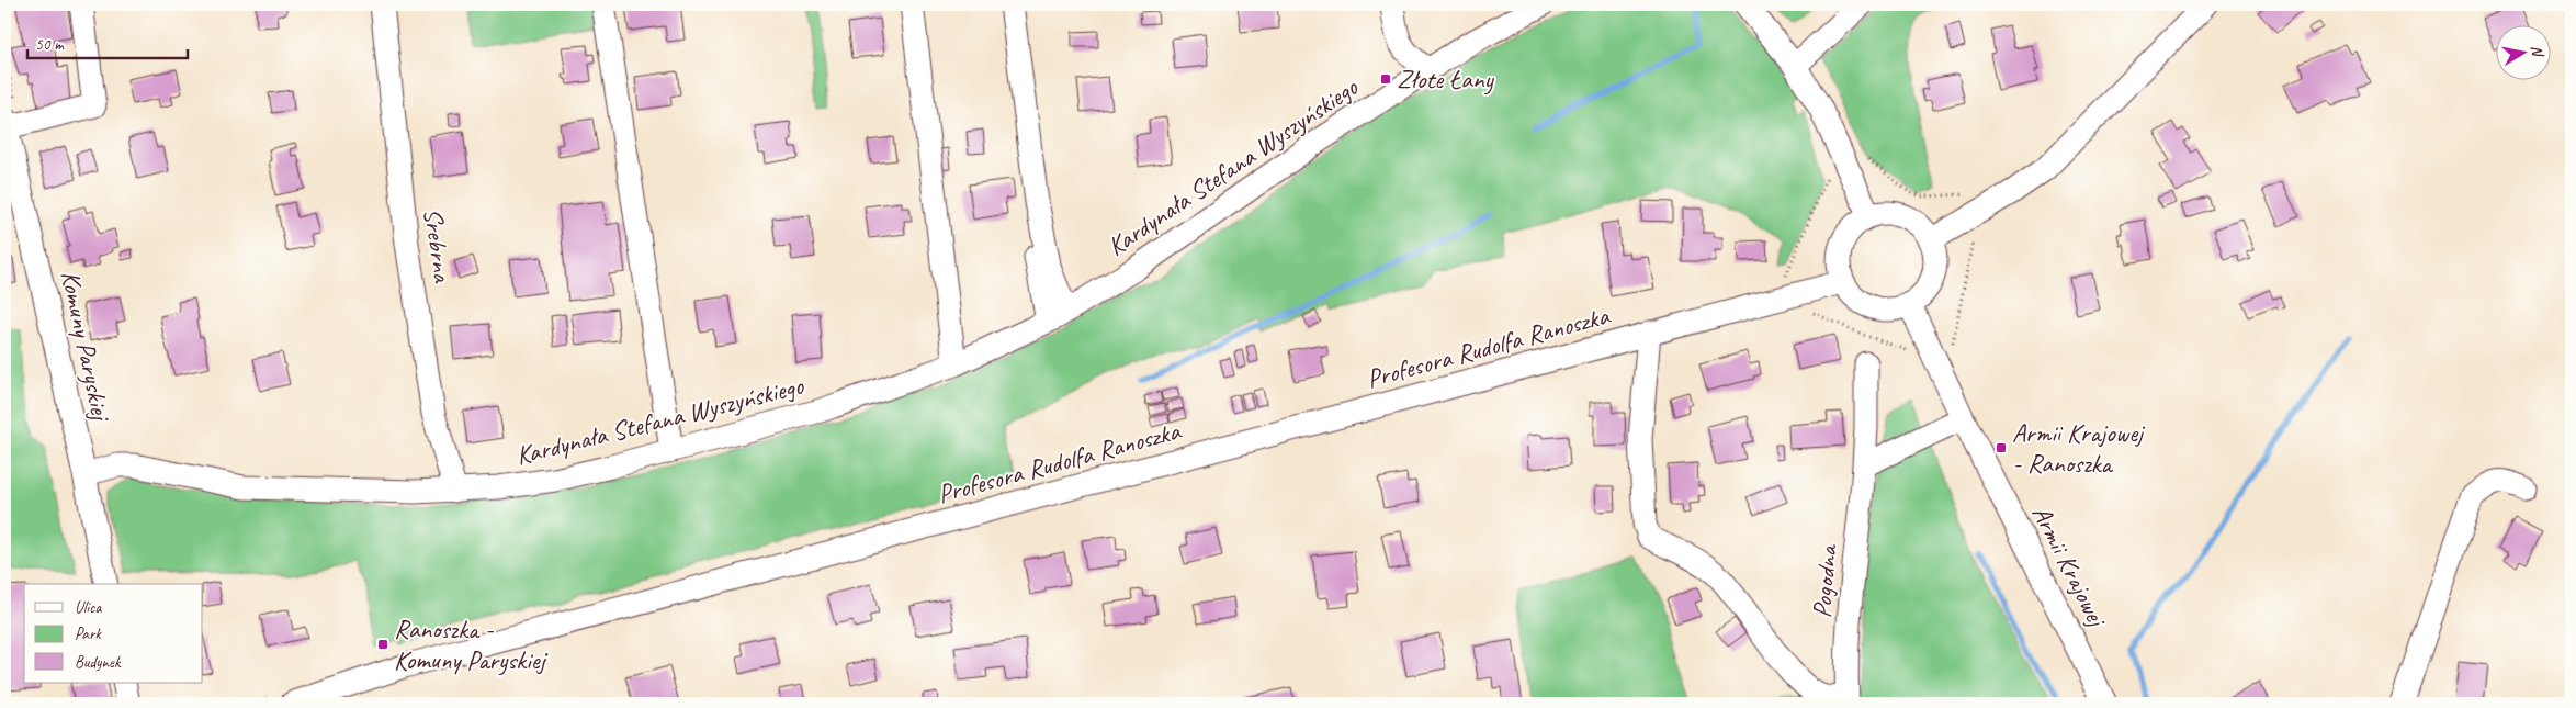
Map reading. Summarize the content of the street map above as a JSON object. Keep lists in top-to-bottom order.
{
  "streets": {
    "street": [
      "Kardynała Stefana Wyszyńskiego",
      "Srebrna",
      "Komuny Paryskiej",
      "Profesora Rudolfa Ranoszka",
      "Armii Krajowej",
      "Pogodna"
    ]
  },
  "crossings": [
    ["Kardynała Stefana Wyszyńskiego", "Srebrna"],
    ["Kardynała Stefana Wyszyńskiego", "Komuny Paryskiej"],
    ["Profesora Rudolfa Ranoszka", "Armii Krajowej"]
  ],
  "places": {
    "transit": ["Złote Łany", "Armii Krajowej - Ranoszka", "Ranoszka - Komuny Paryskiej"]
  },
  "legend": ["Ulica", "Park", "Budynek"],
  "scale_bar": "50 m",
  "north": "right"
}
